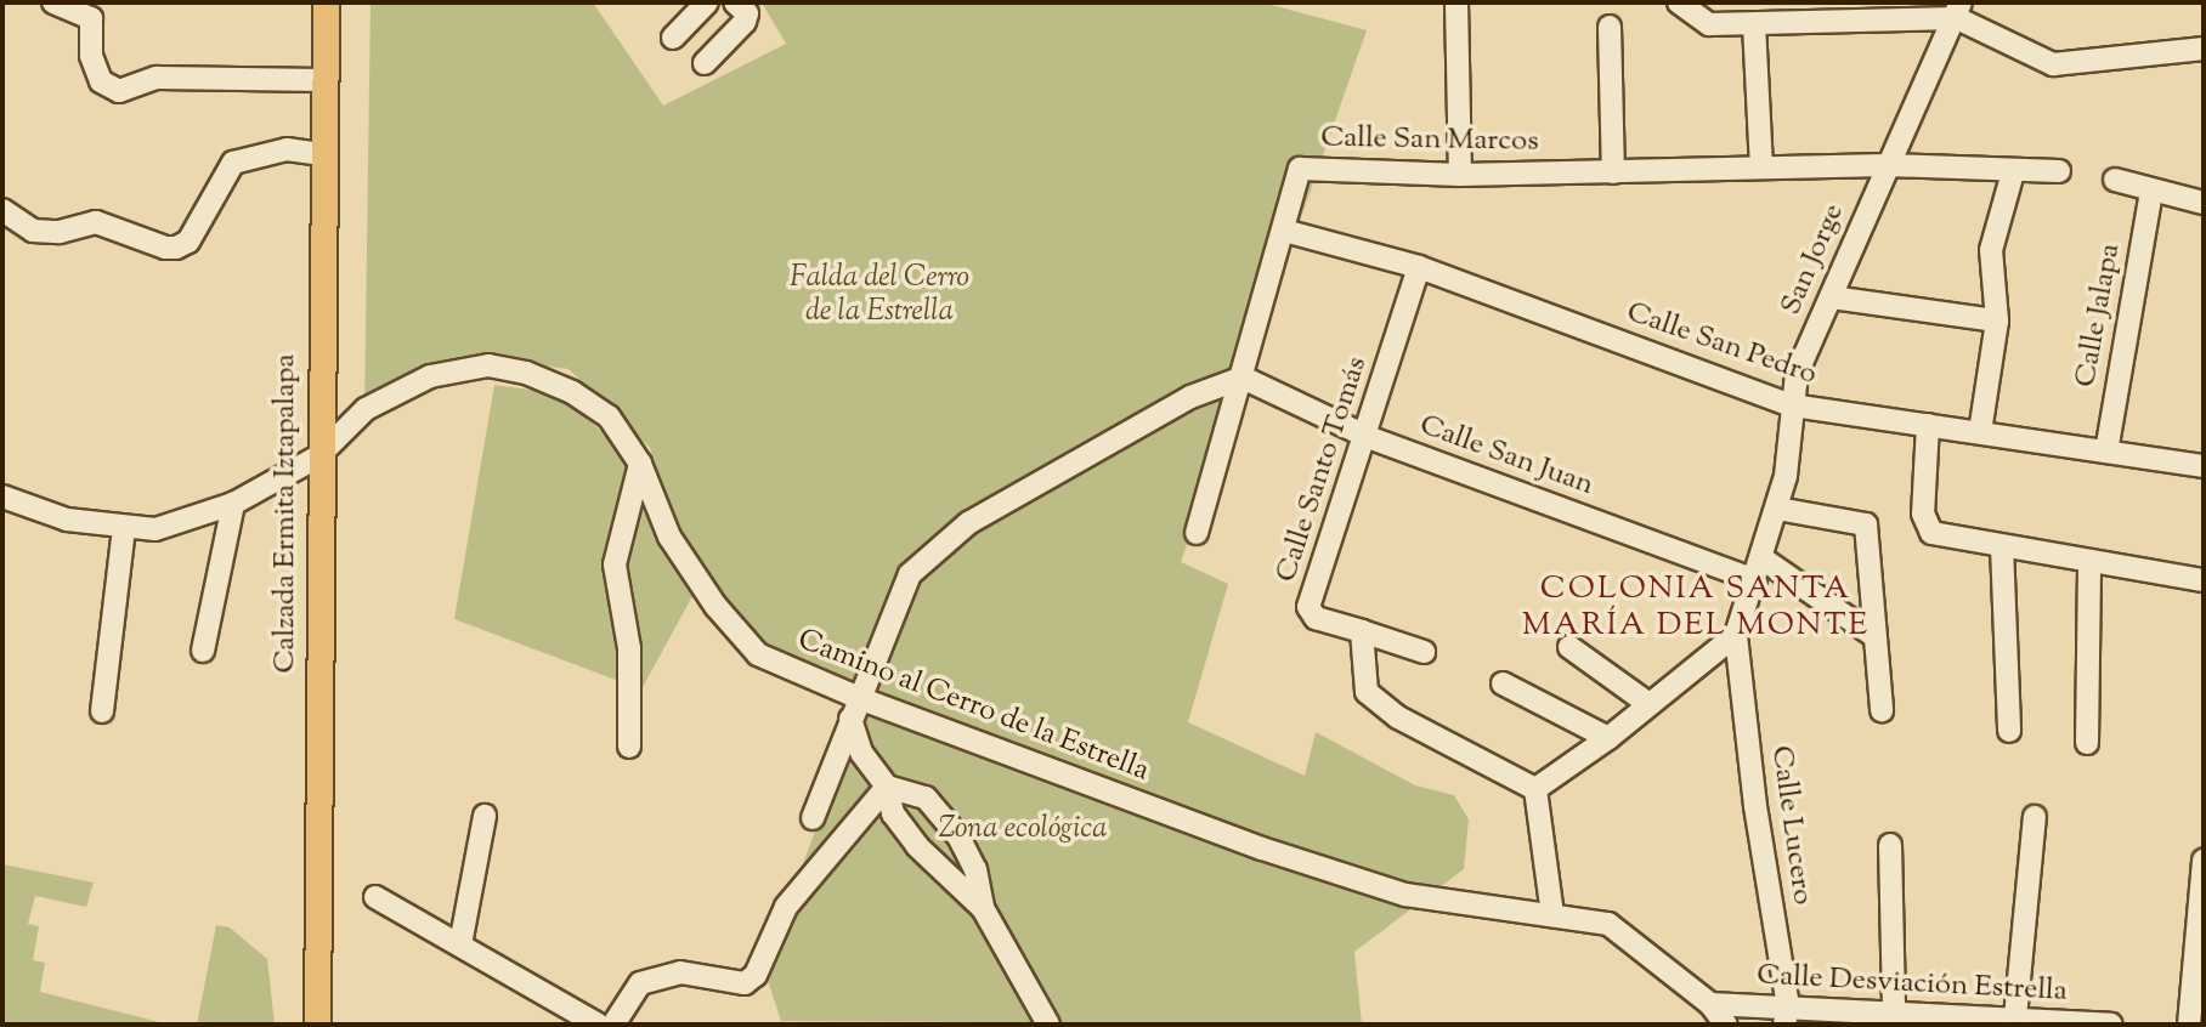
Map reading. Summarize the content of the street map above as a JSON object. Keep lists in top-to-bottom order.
{
  "streets": {
    "main road": ["Calzada Ermita Iztapalapa"],
    "street": [
      "Calle San Marcos",
      "San Jorge",
      "Calle Jalapa",
      "Calle San Pedro",
      "Calle San Juan",
      "Calle Santo Tomás",
      "Camino al Cerro de la Estrella",
      "Calle Lucero",
      "Calle Desviación Estrella"
    ]
  },
  "crossings": [
    ["Calle San Marcos", "San Jorge"],
    ["Calle San Marcos", "Calle San Pedro"],
    ["Calle San Marcos", "Calle San Juan"],
    ["San Jorge", "Calle San Pedro"],
    ["San Jorge", "Calle San Juan"],
    ["San Jorge", "Calle Lucero"],
    ["Calle Jalapa", "Calle San Pedro"],
    ["Calle San Pedro", "Calle Santo Tomás"],
    ["Calle San Juan", "Calle Santo Tomás"],
    ["Calzada Ermita Iztapalapa", "Camino al Cerro de la Estrella"],
    ["Camino al Cerro de la Estrella", "Calle Desviación Estrella"],
    ["Calle Lucero", "Calle Desviación Estrella"]
  ],
  "districts": ["COLONIA SANTA MARÍA DEL MONTE"],
  "parks": ["Falda del Cerro de la Estrella", "Zona ecológica"]
}
